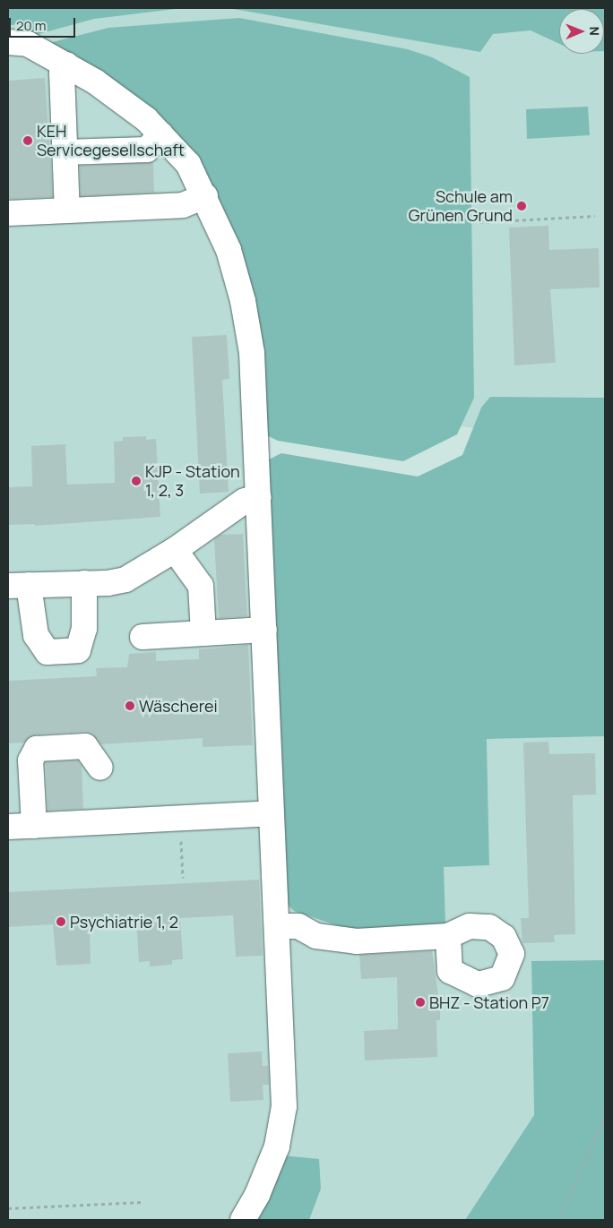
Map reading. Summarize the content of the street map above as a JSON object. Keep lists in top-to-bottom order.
{
  "places": [
    "KEH Servicegesellschaft",
    "Schule am Grünen Grund",
    "KJP - Station 1, 2, 3",
    "Wäscherei",
    "Psychiatrie 1, 2",
    "BHZ - Station P7"
  ],
  "scale_bar": "20 m",
  "north": "right"
}
